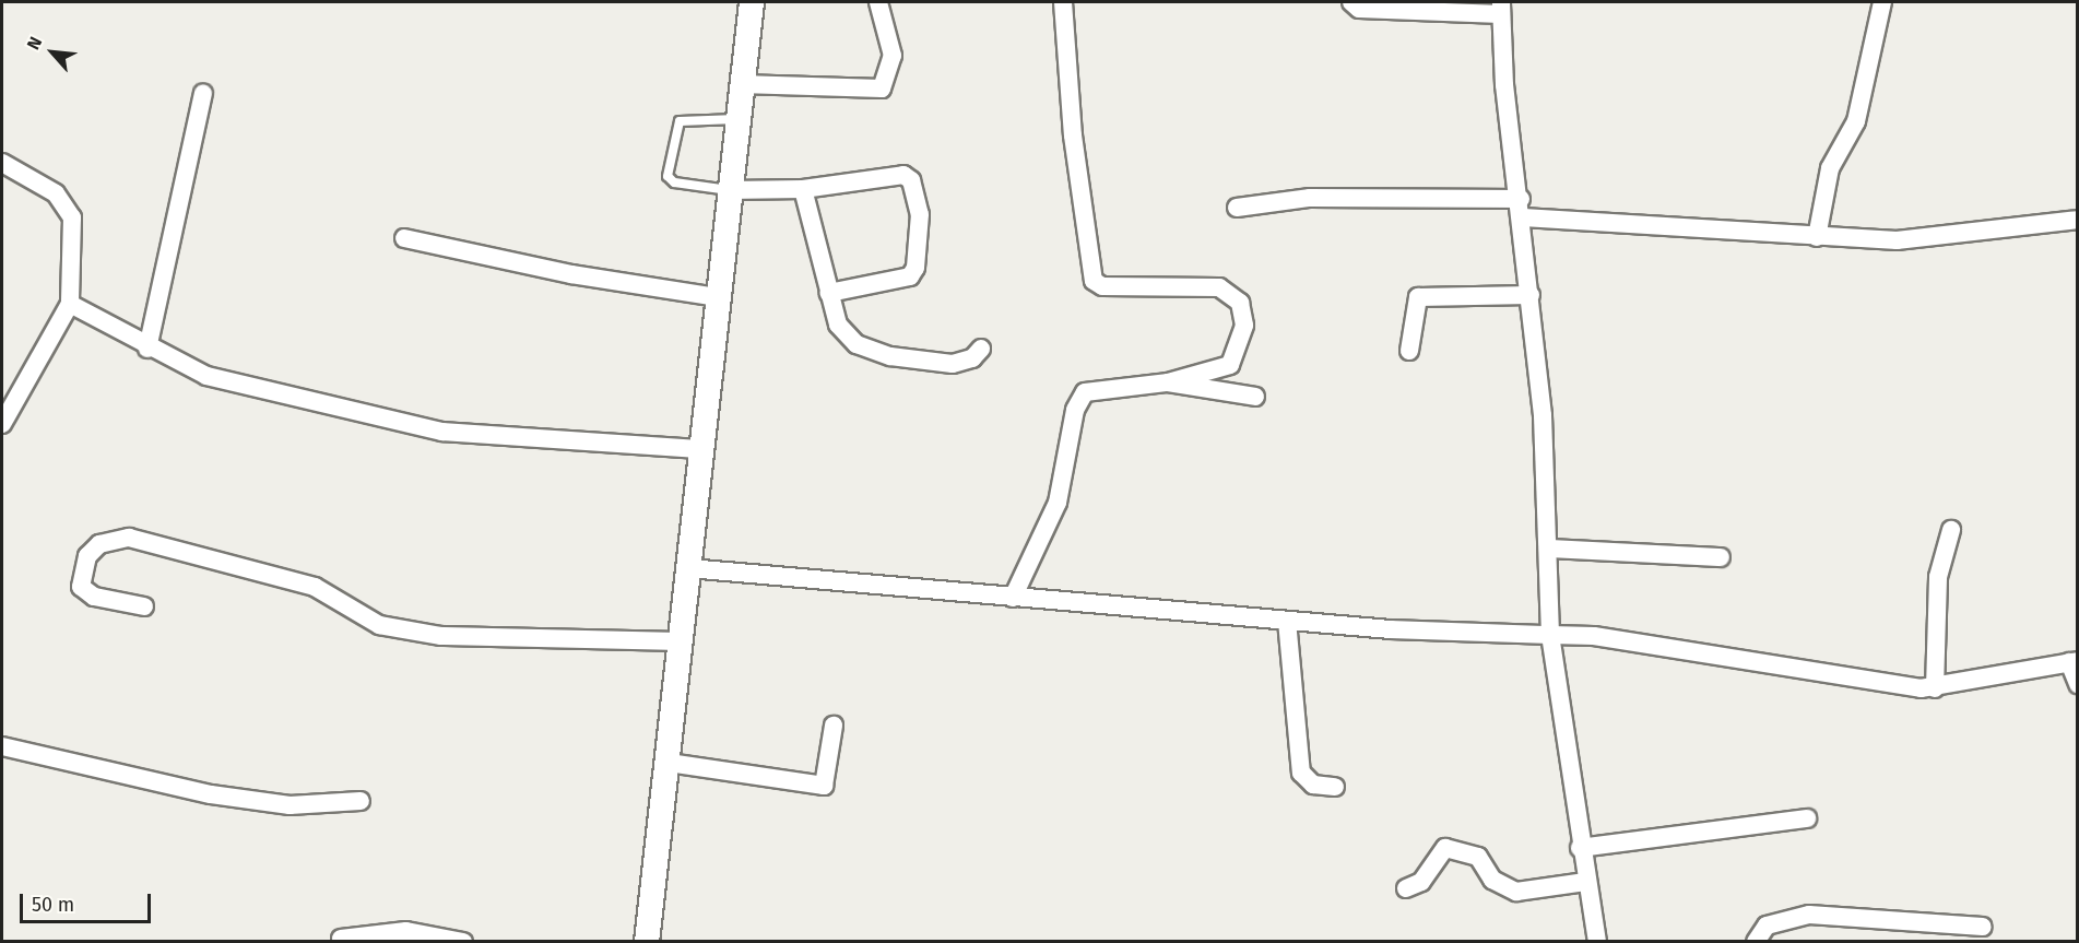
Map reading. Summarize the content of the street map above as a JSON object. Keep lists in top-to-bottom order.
{
  "scale_bar": "50 m",
  "north": "top left"
}
